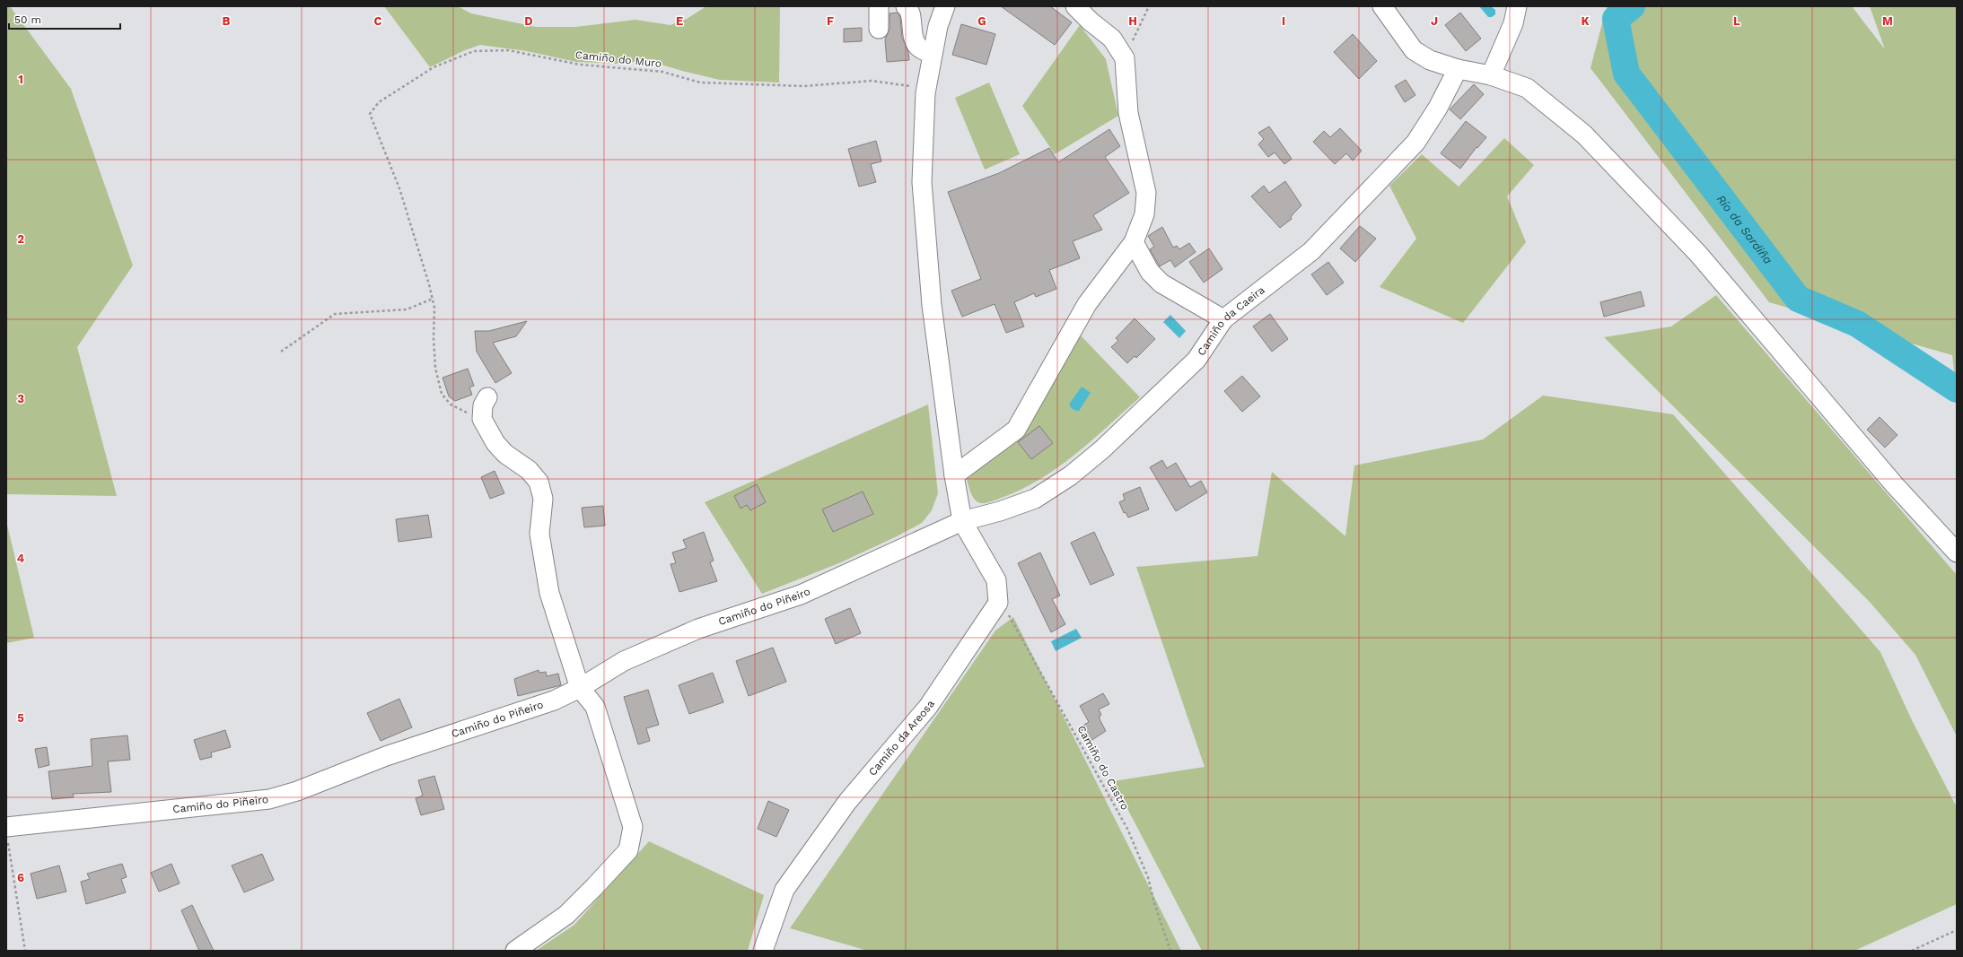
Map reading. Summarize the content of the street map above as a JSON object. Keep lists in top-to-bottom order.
{
  "streets": {
    "street": ["Camiño da Caeira", "Camiño do Piñeiro", "Camiño da Areosa"],
    "path": ["Camiño do Muro", "Camiño do Castro"]
  },
  "crossings": [
    ["Camiño da Caeira", "Camiño do Piñeiro"],
    ["Camiño da Areosa", "Camiño do Castro"]
  ],
  "water": ["Río da Sardiña"],
  "scale_bar": "50 m",
  "grid": {
    "columns": [
      "B",
      "C",
      "D",
      "E",
      "F",
      "G",
      "H",
      "I",
      "J",
      "K",
      "L",
      "M"
    ],
    "rows": [
      "1",
      "2",
      "3",
      "4",
      "5",
      "6"
    ]
  }
}
